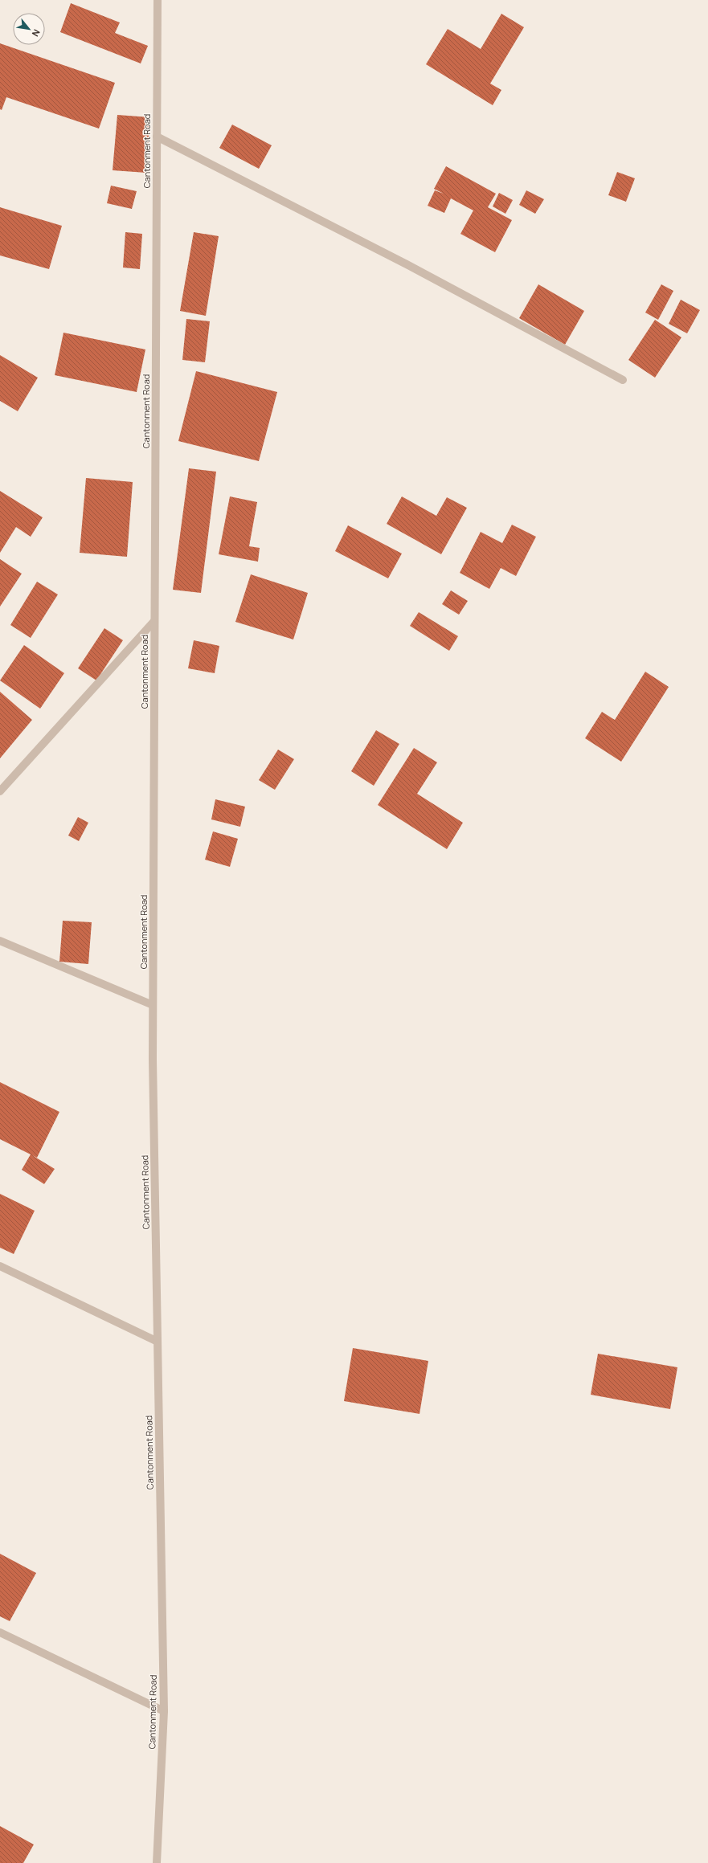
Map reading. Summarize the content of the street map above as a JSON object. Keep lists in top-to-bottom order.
{
  "streets": {
    "street": ["Cantonment Road"]
  },
  "north": "bottom right"
}
